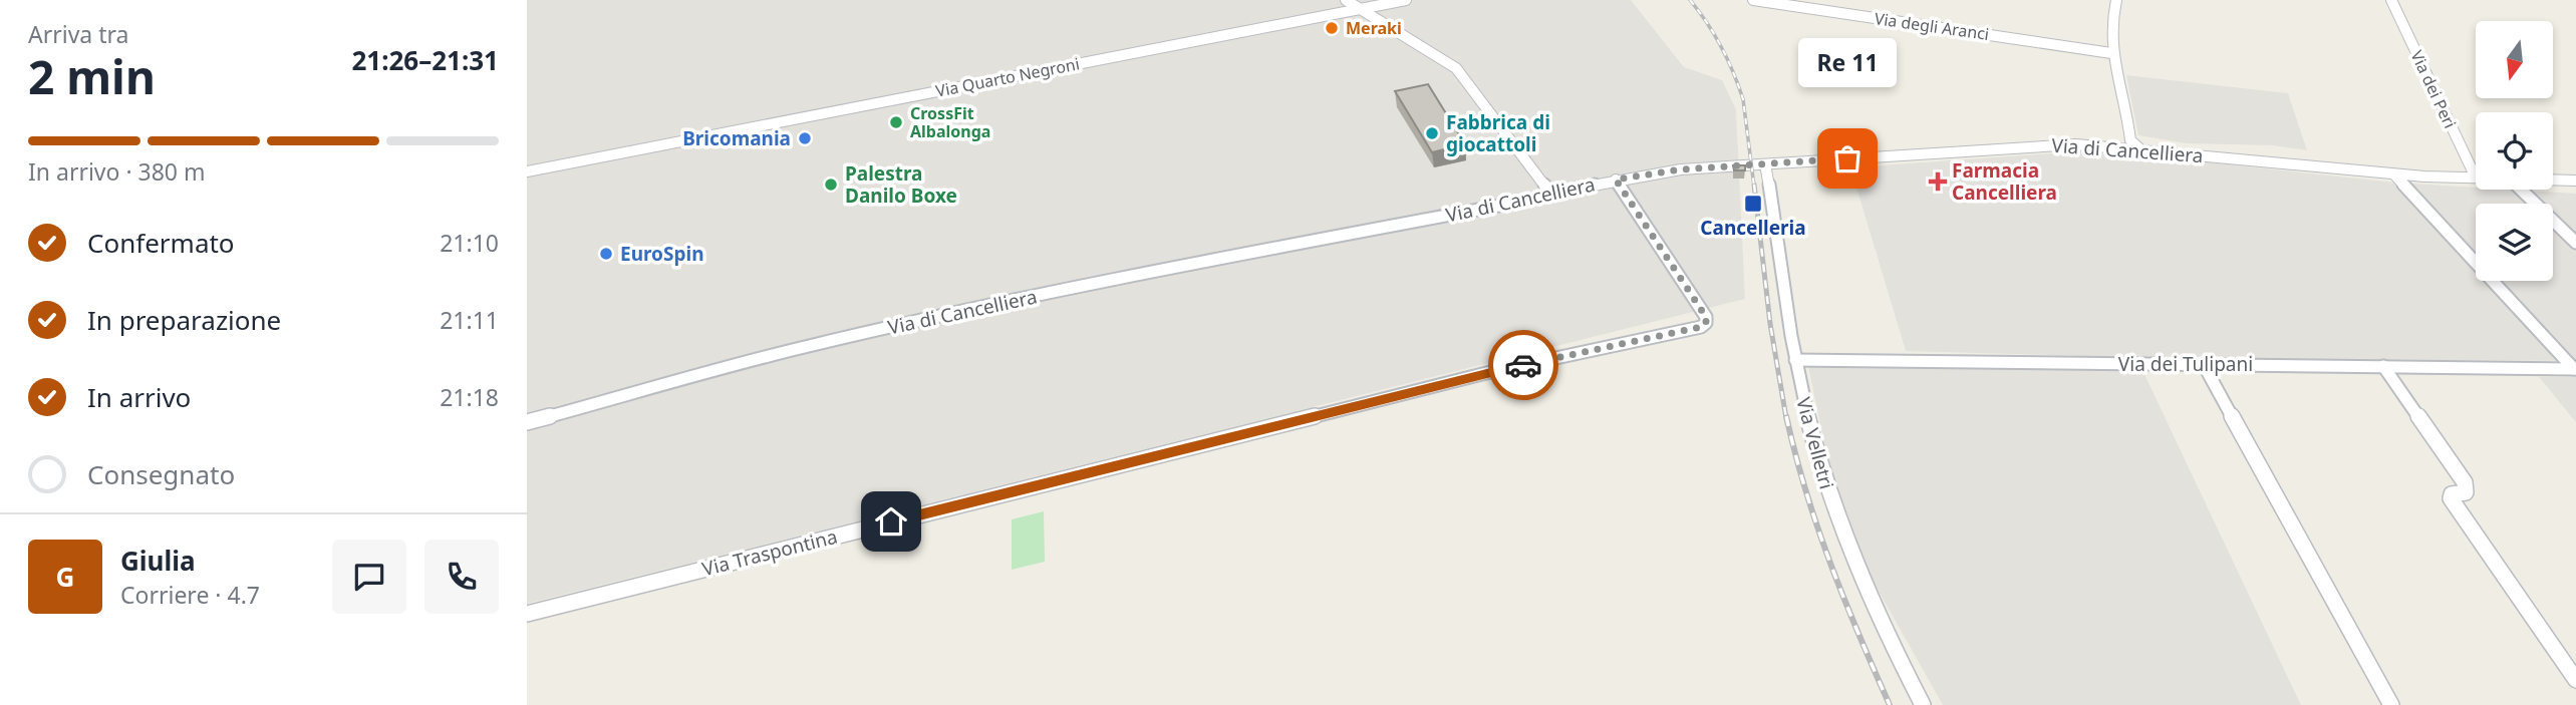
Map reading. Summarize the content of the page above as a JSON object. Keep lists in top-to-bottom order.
{
  "streets": {
    "street": [
      "Via degli Aranci",
      "Via Quarto Negroni",
      "Via dei Peri",
      "Via di Cancelliera",
      "Via dei Tulipani",
      "Via Velletri",
      "Via Traspontina"
    ]
  },
  "crossings": [
    ["Via dei Peri", "Via di Cancelliera"],
    ["Via di Cancelliera", "Via Velletri"],
    ["Via di Cancelliera", "Via Traspontina"],
    ["Via dei Tulipani", "Via Velletri"]
  ],
  "places": {
    "other": [
      "Meraki",
      "CrossFit Albalonga",
      "Fabbrica di giocattoli",
      "Bricomania",
      "Re 11",
      "Palestra Danilo Boxe",
      "EuroSpin"
    ],
    "health": ["Farmacia Cancelliera"],
    "transit": ["Cancelleria"]
  },
  "north": "bottom",
  "page": {
    "heading": ["2 min", "Arriva tra", "21:26–21:31"],
    "panel": ["Giulia", "Corriere · 4.7"],
    "bubble": "Re 11",
    "bar": "In arrivo · 380 m",
    "list": [
      ["Confermato", "21:10"],
      ["In preparazione", "21:11"],
      ["In arrivo", "21:18"],
      "Consegnato"
    ],
    "round": "G"
  }
}
